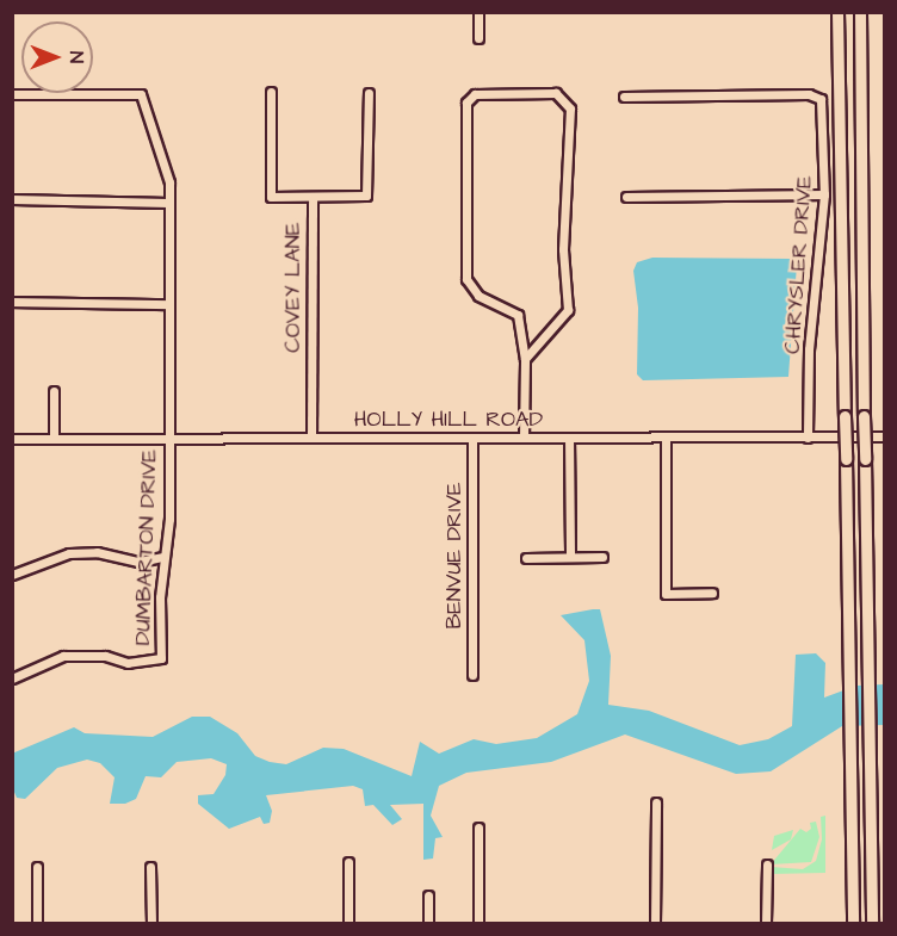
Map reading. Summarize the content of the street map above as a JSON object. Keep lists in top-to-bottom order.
{
  "streets": {
    "street": [
      "CHRYSLER DRIVE",
      "COVEY LANE",
      "HOLLY HILL ROAD",
      "DUMBARTON DRIVE",
      "BENVUE DRIVE"
    ]
  },
  "crossings": [
    ["CHRYSLER DRIVE", "HOLLY HILL ROAD"],
    ["COVEY LANE", "HOLLY HILL ROAD"],
    ["HOLLY HILL ROAD", "DUMBARTON DRIVE"],
    ["HOLLY HILL ROAD", "BENVUE DRIVE"]
  ],
  "north": "right"
}
